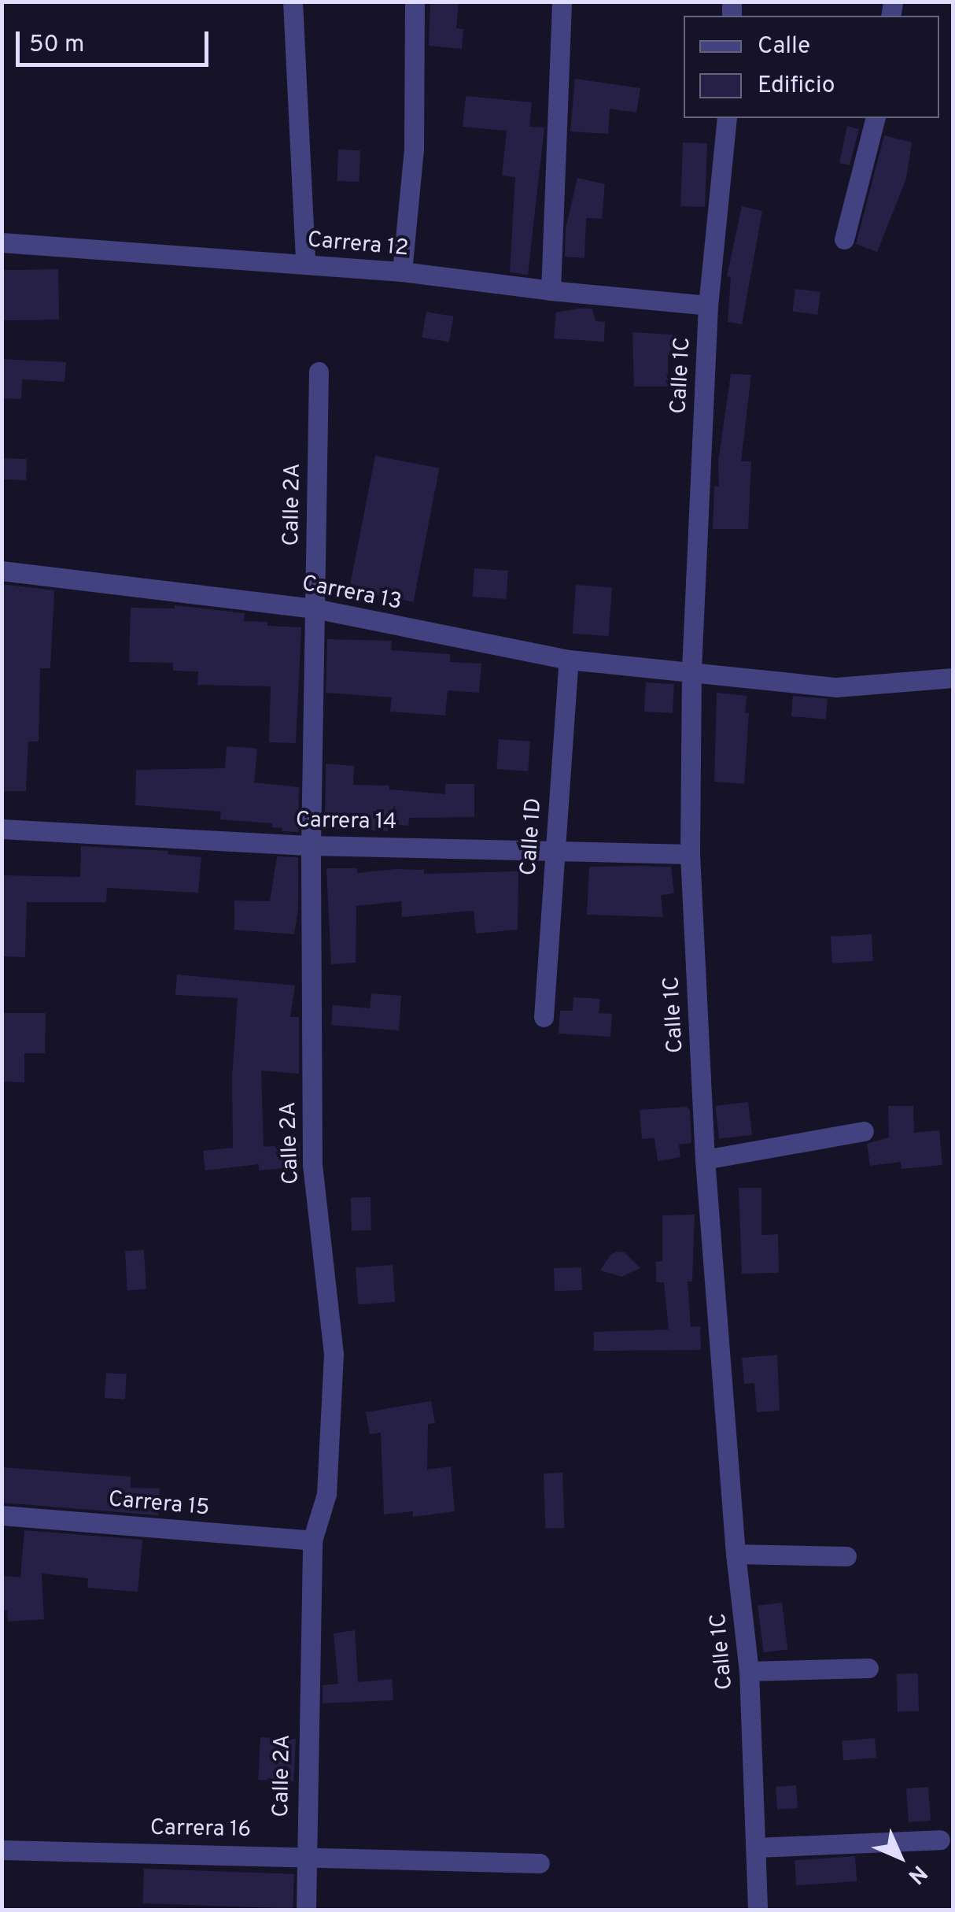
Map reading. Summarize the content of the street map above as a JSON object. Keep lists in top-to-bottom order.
{
  "streets": {
    "street": [
      "Carrera 12",
      "Calle 1C",
      "Calle 2A",
      "Carrera 13",
      "Carrera 14",
      "Calle 1D",
      "Carrera 15",
      "Carrera 16"
    ]
  },
  "crossings": [
    ["Carrera 12", "Calle 1C"],
    ["Calle 1C", "Carrera 13"],
    ["Calle 1C", "Carrera 14"],
    ["Calle 2A", "Carrera 13"],
    ["Calle 2A", "Carrera 14"],
    ["Calle 2A", "Carrera 15"],
    ["Calle 2A", "Carrera 16"],
    ["Carrera 13", "Calle 1D"],
    ["Carrera 14", "Calle 1D"]
  ],
  "legend": ["Calle", "Edificio"],
  "scale_bar": "50 m",
  "north": "bottom right"
}
